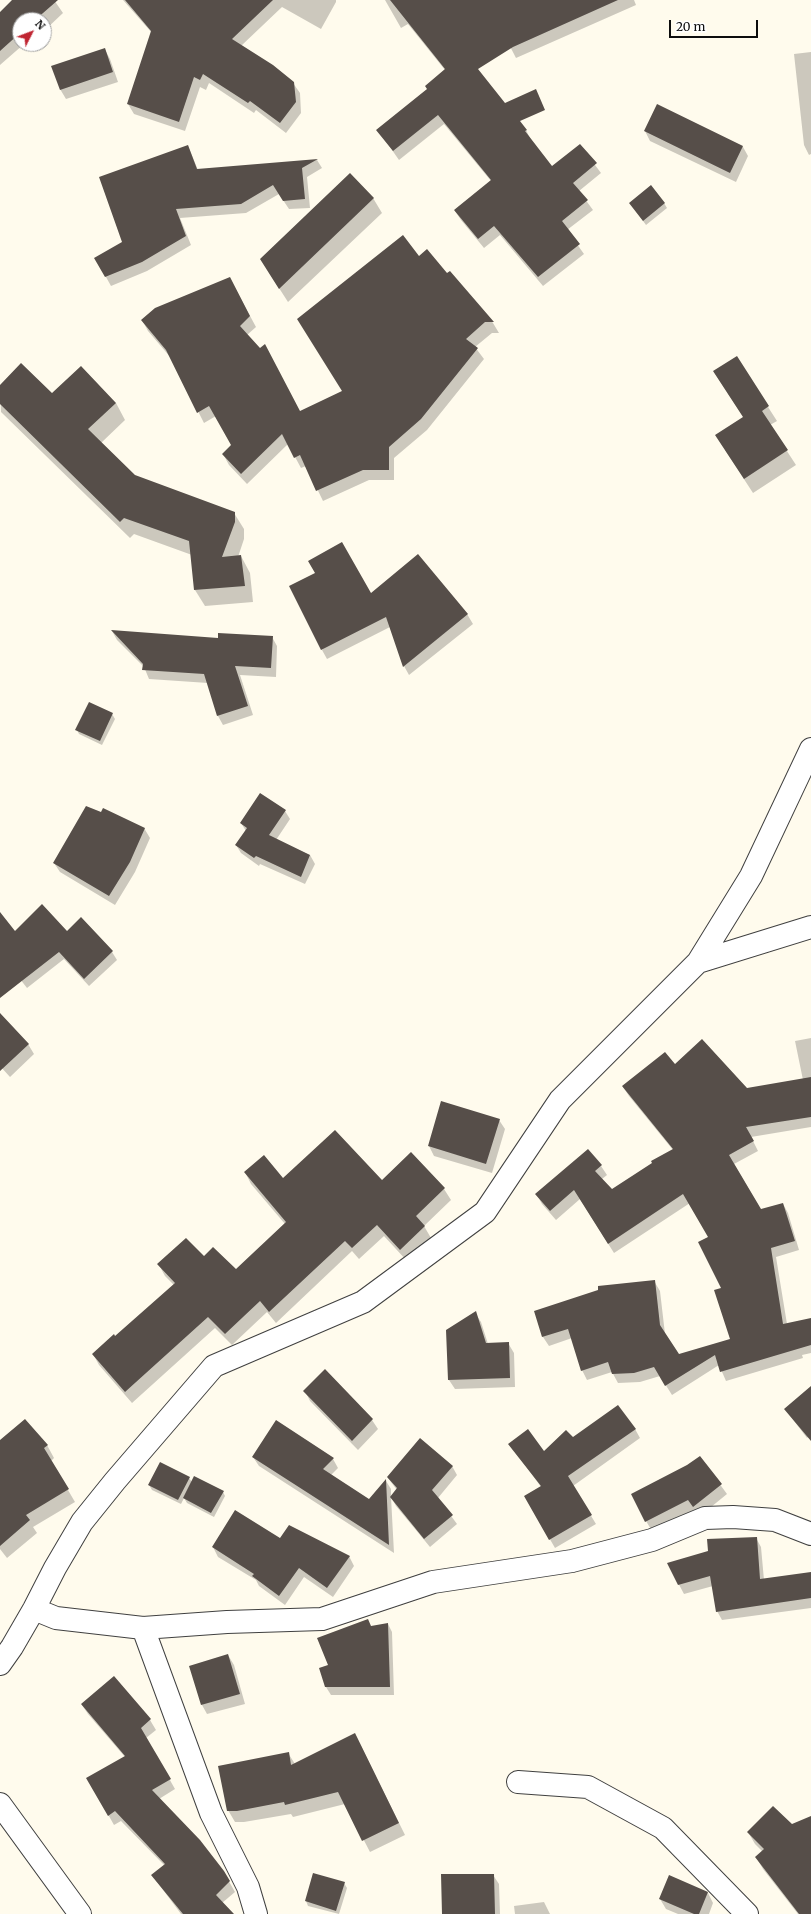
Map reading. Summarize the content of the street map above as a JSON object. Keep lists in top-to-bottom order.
{
  "scale_bar": "20 m",
  "north": "top right"
}
